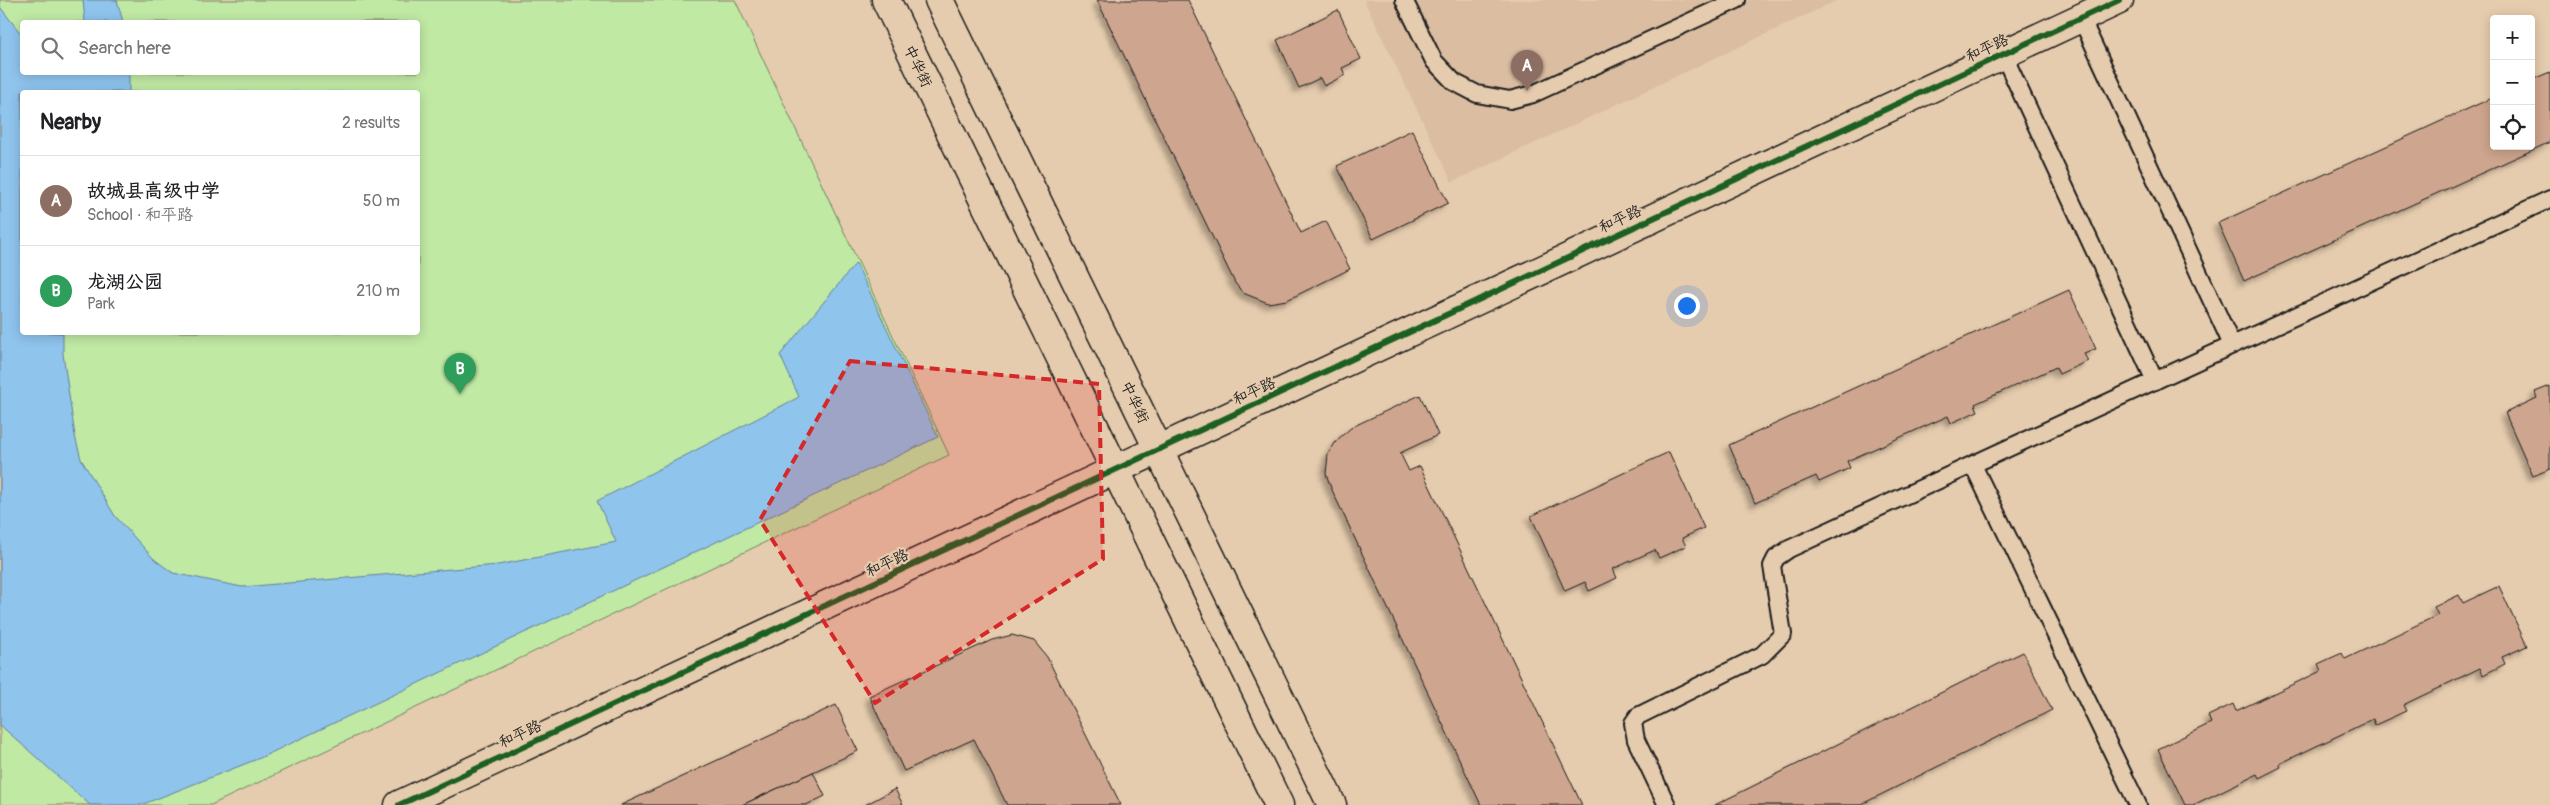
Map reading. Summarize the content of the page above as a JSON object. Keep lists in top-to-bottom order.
{
  "streets": {
    "street": ["和平路", "中华街"]
  },
  "crossings": [
    ["和平路", "中华街"]
  ],
  "page": {
    "map_buttons": ["+", "−"],
    "search": "Search here",
    "pins": ["A", "B"],
    "heading": ["Nearby", "2 results"],
    "list": [
      {
        "mark": "A",
        "name": "故城县高级中学",
        "note": "School · 和平路",
        "value": "50 m"
      },
      {
        "mark": "B",
        "name": "龙湖公园",
        "note": "Park",
        "value": "210 m"
      }
    ]
  }
}
